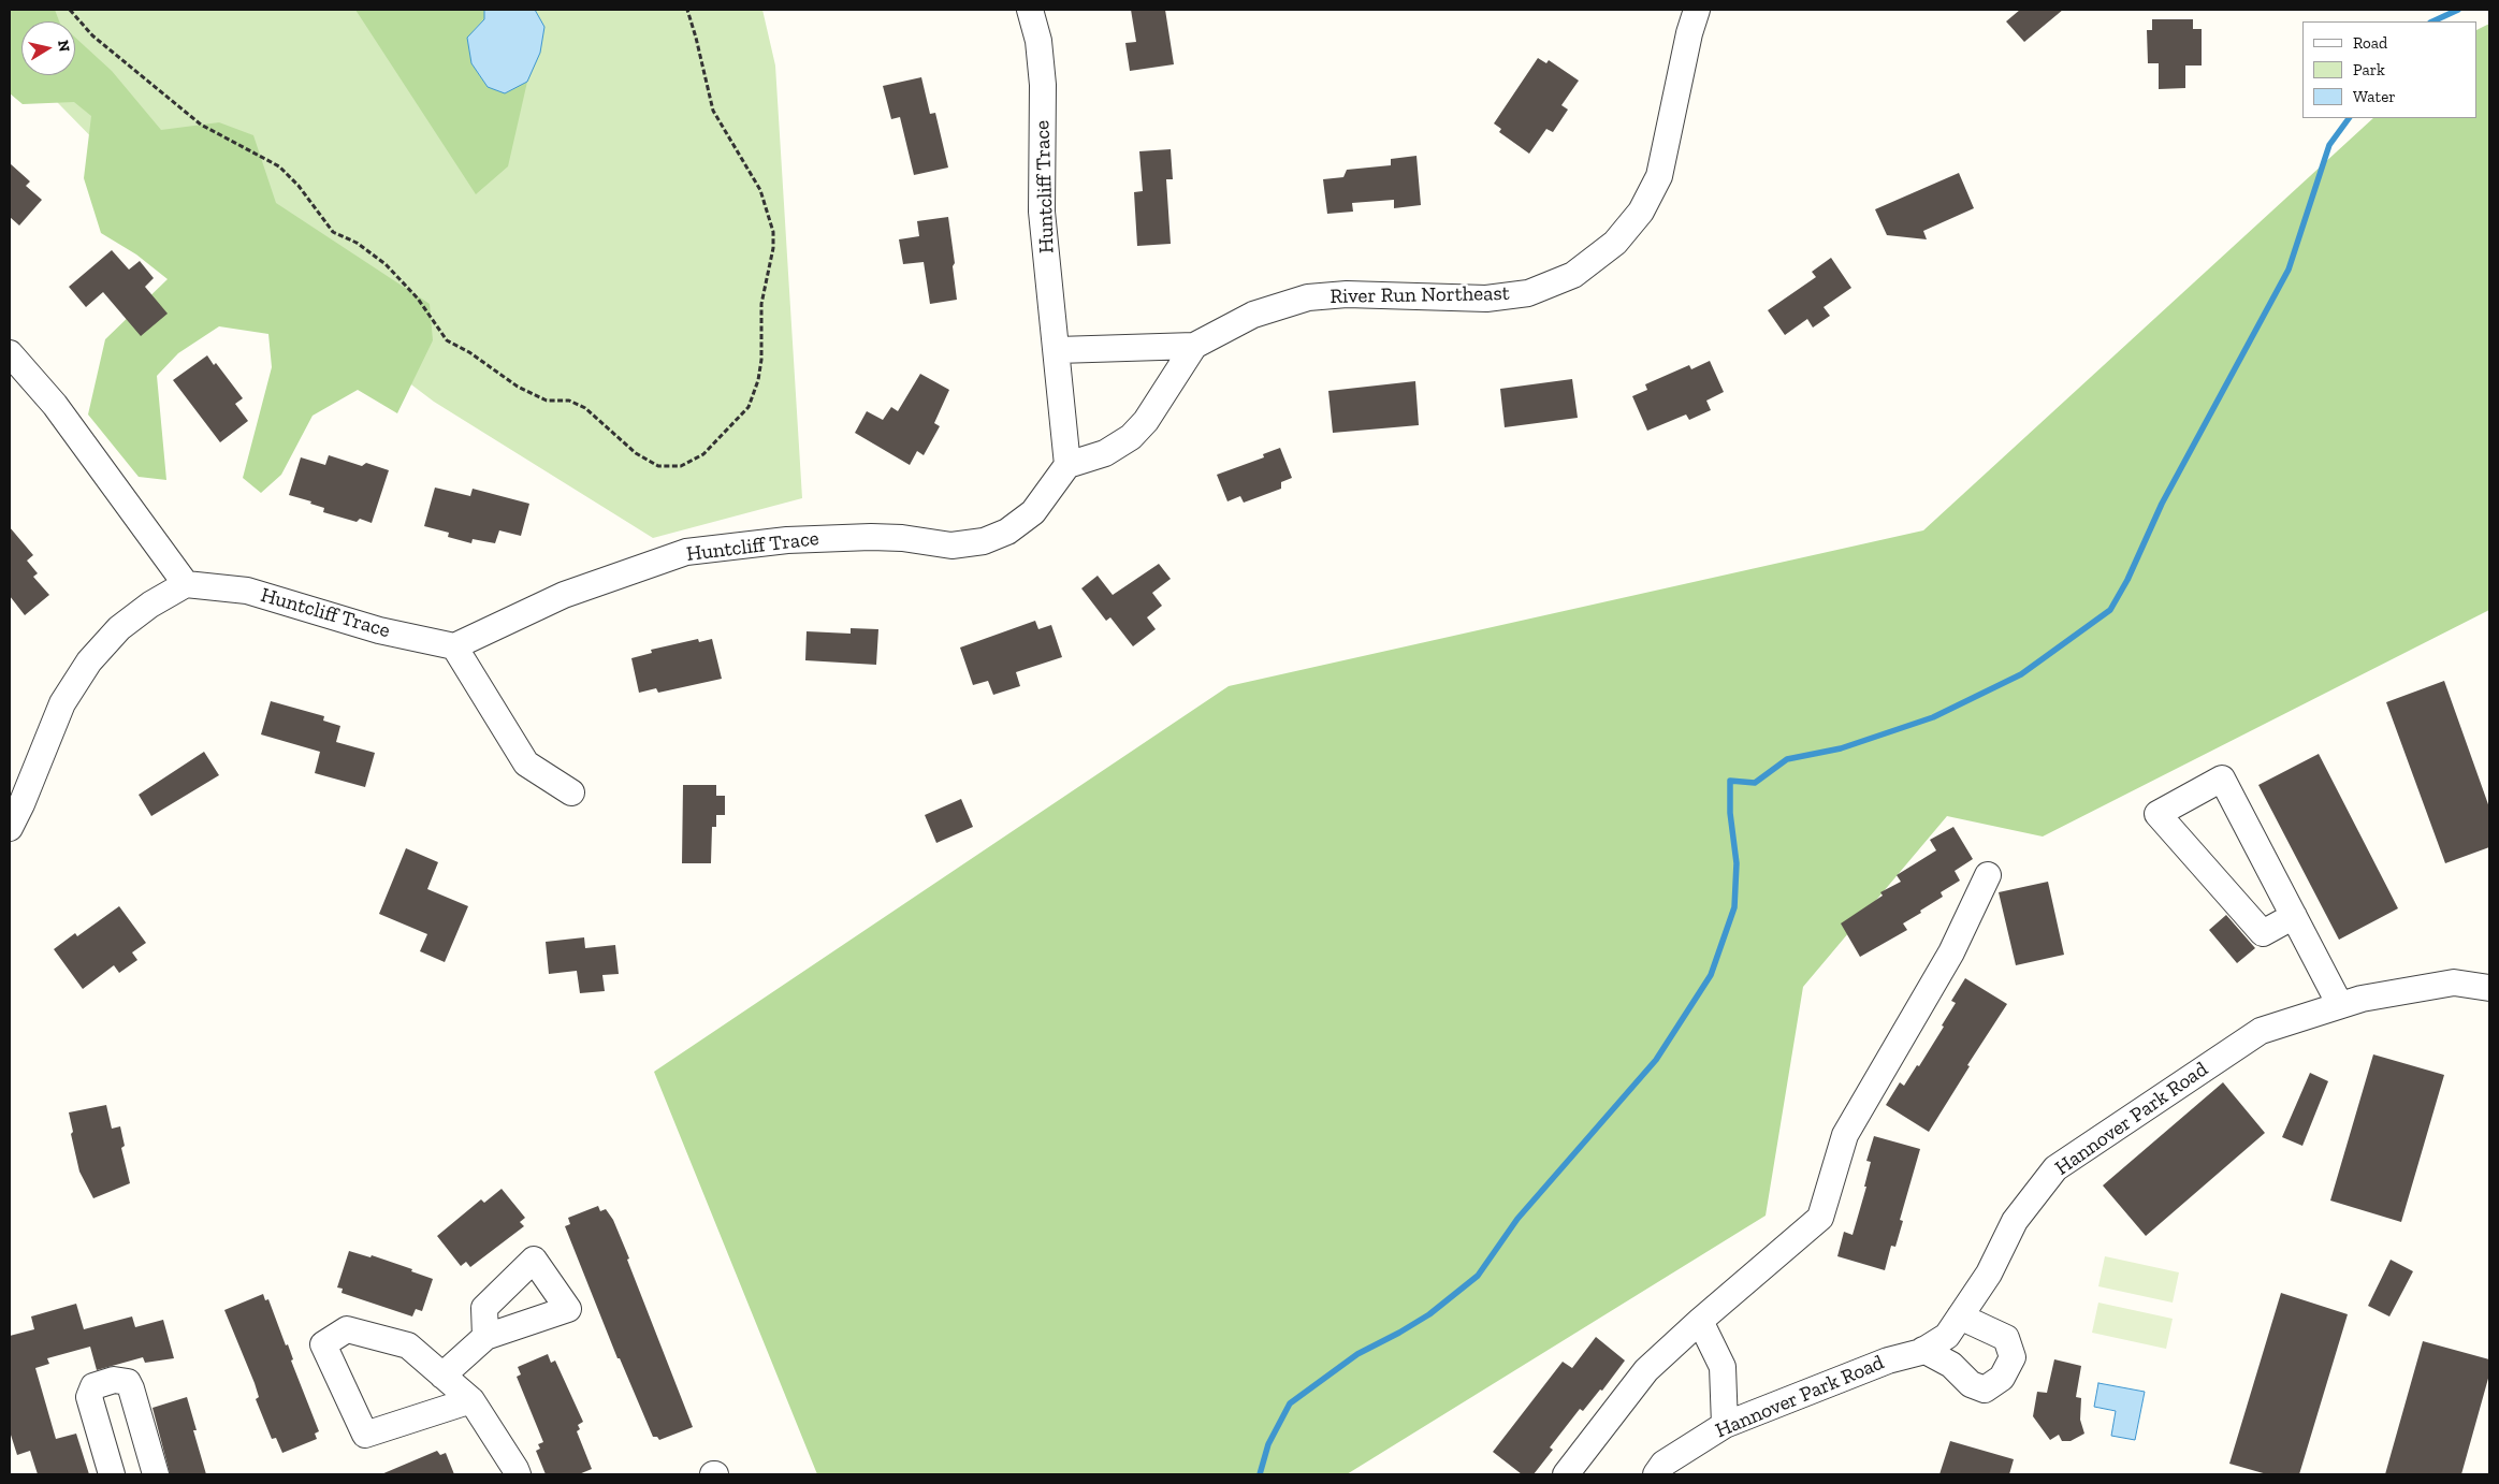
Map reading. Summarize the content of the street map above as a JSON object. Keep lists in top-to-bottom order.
{
  "streets": {
    "street": ["Huntcliff Trace", "River Run Northeast", "Hannover Park Road"]
  },
  "crossings": [
    ["Huntcliff Trace", "River Run Northeast"]
  ],
  "legend": ["Road", "Park", "Water"],
  "north": "right"
}
